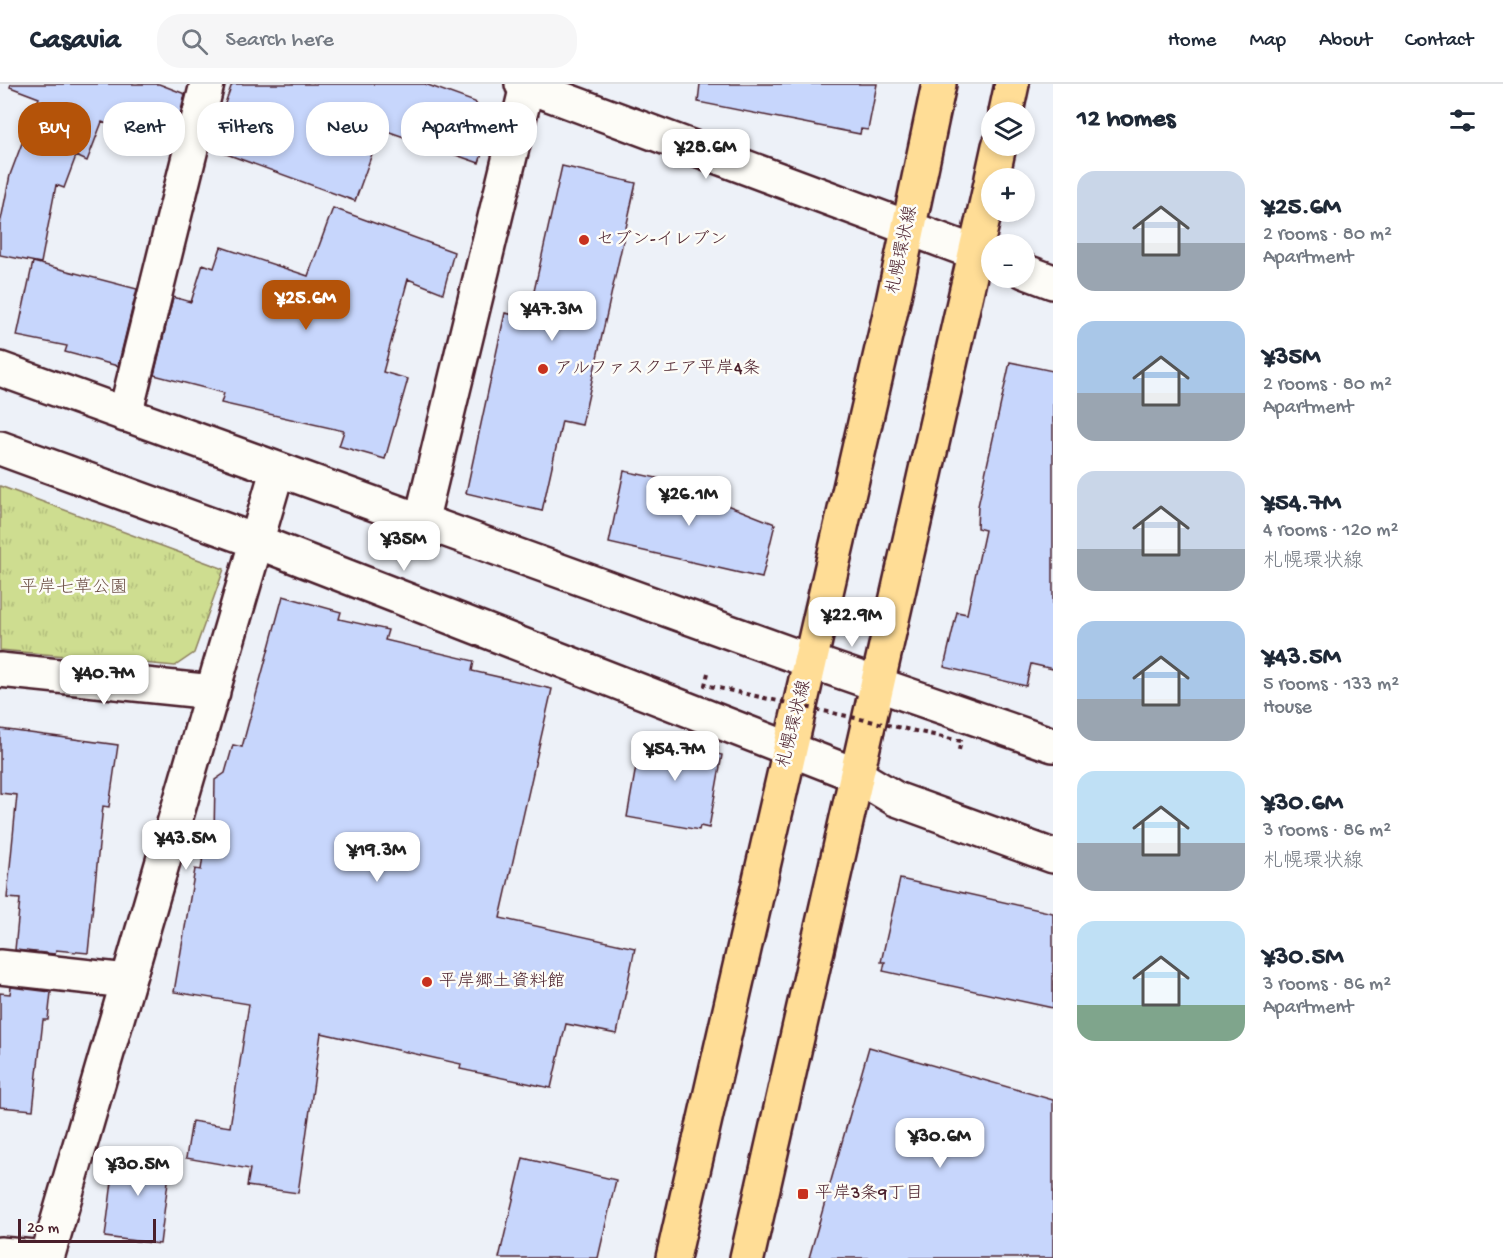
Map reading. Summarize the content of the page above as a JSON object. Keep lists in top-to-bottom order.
{
  "streets": {
    "main road": ["札幌環状線"]
  },
  "parks": ["平岸七草公園"],
  "places": {
    "other": ["セブン-イレブン", "アルファスクエア平岸4条", "平岸郷土資料館"],
    "transit": ["平岸3条9丁目"]
  },
  "scale_bar": "20 m",
  "page": {
    "header": "Casavia",
    "search": "Search here",
    "nav": [
      "Home",
      "Map",
      "About",
      "Contact"
    ],
    "heading": "12 homes",
    "map_buttons": ["+", "−"],
    "chip": [
      "Buy",
      "Rent",
      "Filters",
      "New",
      "Apartment"
    ],
    "price": [
      "¥28.6M",
      "¥25.6M",
      "¥47.3M",
      "¥26.1M",
      "¥35M",
      "¥22.9M",
      "¥40.7M",
      "¥54.7M",
      "¥43.5M",
      "¥19.3M",
      "¥30.6M",
      "¥30.5M"
    ],
    "list": [
      {
        "name": "¥25.6M",
        "note": "2 rooms · 80 m² · Apartment"
      },
      {
        "name": "¥35M",
        "note": "2 rooms · 80 m² · Apartment"
      },
      {
        "name": "¥54.7M",
        "note": "4 rooms · 120 m² · 札幌環状線"
      },
      {
        "name": "¥43.5M",
        "note": "5 rooms · 133 m² · House"
      },
      {
        "name": "¥30.6M",
        "note": "3 rooms · 86 m² · 札幌環状線"
      },
      {
        "name": "¥30.5M",
        "note": "3 rooms · 86 m² · Apartment"
      }
    ],
    "scale": "20 m"
  }
}
